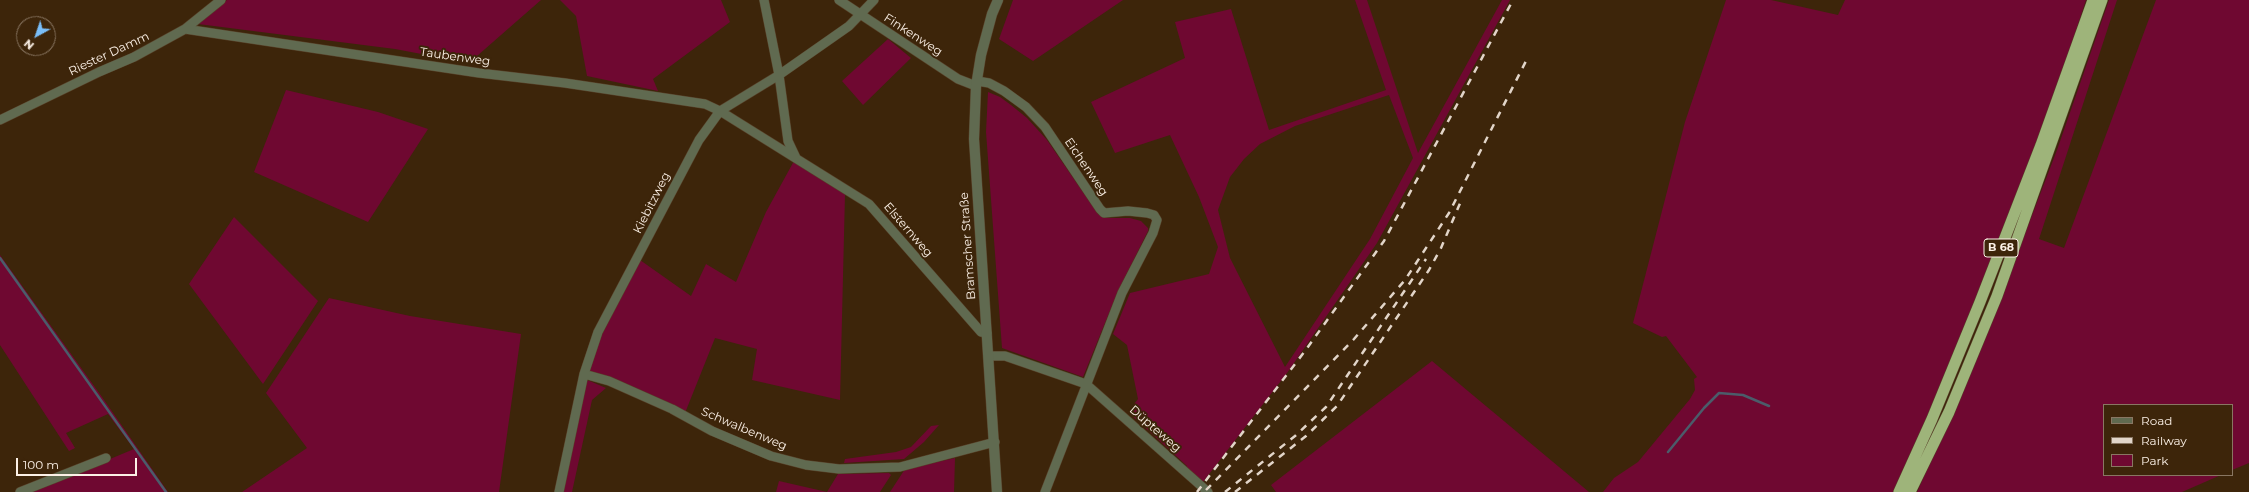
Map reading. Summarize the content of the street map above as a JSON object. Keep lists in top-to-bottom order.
{
  "streets": {
    "highway": ["B 68"],
    "street": [
      "Finkenweg",
      "Riester Damm",
      "Taubenweg",
      "Eichenweg",
      "Kiebitzweg",
      "Elsternweg",
      "Bramscher Straße",
      "Schwalbenweg",
      "Düpteweg"
    ]
  },
  "crossings": [
    ["Finkenweg", "Eichenweg"],
    ["Finkenweg", "Kiebitzweg"],
    ["Finkenweg", "Bramscher Straße"],
    ["Riester Damm", "Taubenweg"],
    ["Taubenweg", "Kiebitzweg"],
    ["Taubenweg", "Elsternweg"],
    ["Eichenweg", "Bramscher Straße"],
    ["Eichenweg", "Düpteweg"],
    ["Kiebitzweg", "Elsternweg"],
    ["Kiebitzweg", "Schwalbenweg"],
    ["Elsternweg", "Bramscher Straße"],
    ["Bramscher Straße", "Schwalbenweg"]
  ],
  "legend": ["Road", "Railway", "Park"],
  "scale_bar": "100 m",
  "north": "bottom left"
}
